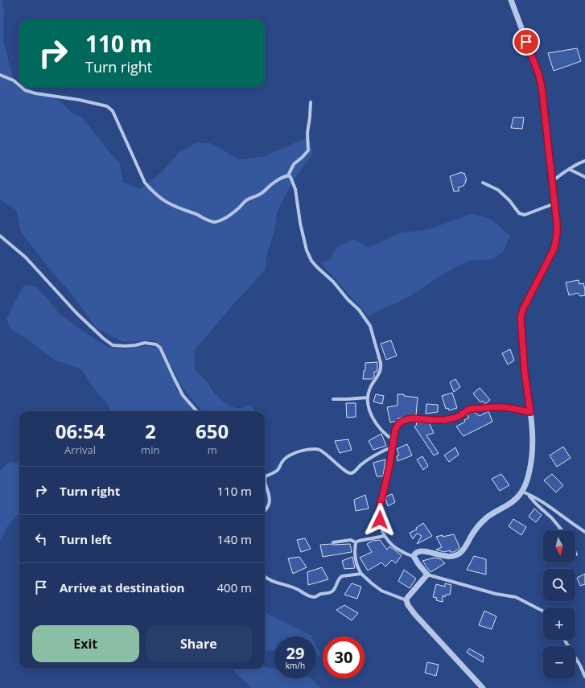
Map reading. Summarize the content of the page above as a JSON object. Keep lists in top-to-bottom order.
{
  "north": "bottom",
  "page": {
    "turn": ["110 m", "Turn right"],
    "eta": [
      "06:54",
      "Arrival",
      "2",
      "min",
      "650",
      "m"
    ],
    "list": [
      {
        "name": "Turn right",
        "value": "110 m"
      },
      {
        "name": "Turn left",
        "value": "140 m"
      },
      {
        "name": "Arrive at destination",
        "value": "400 m"
      }
    ],
    "map_buttons": ["+", "−"],
    "buttons": ["Exit", "Share"],
    "speed": "29 km/h",
    "limit": "30"
  }
}
